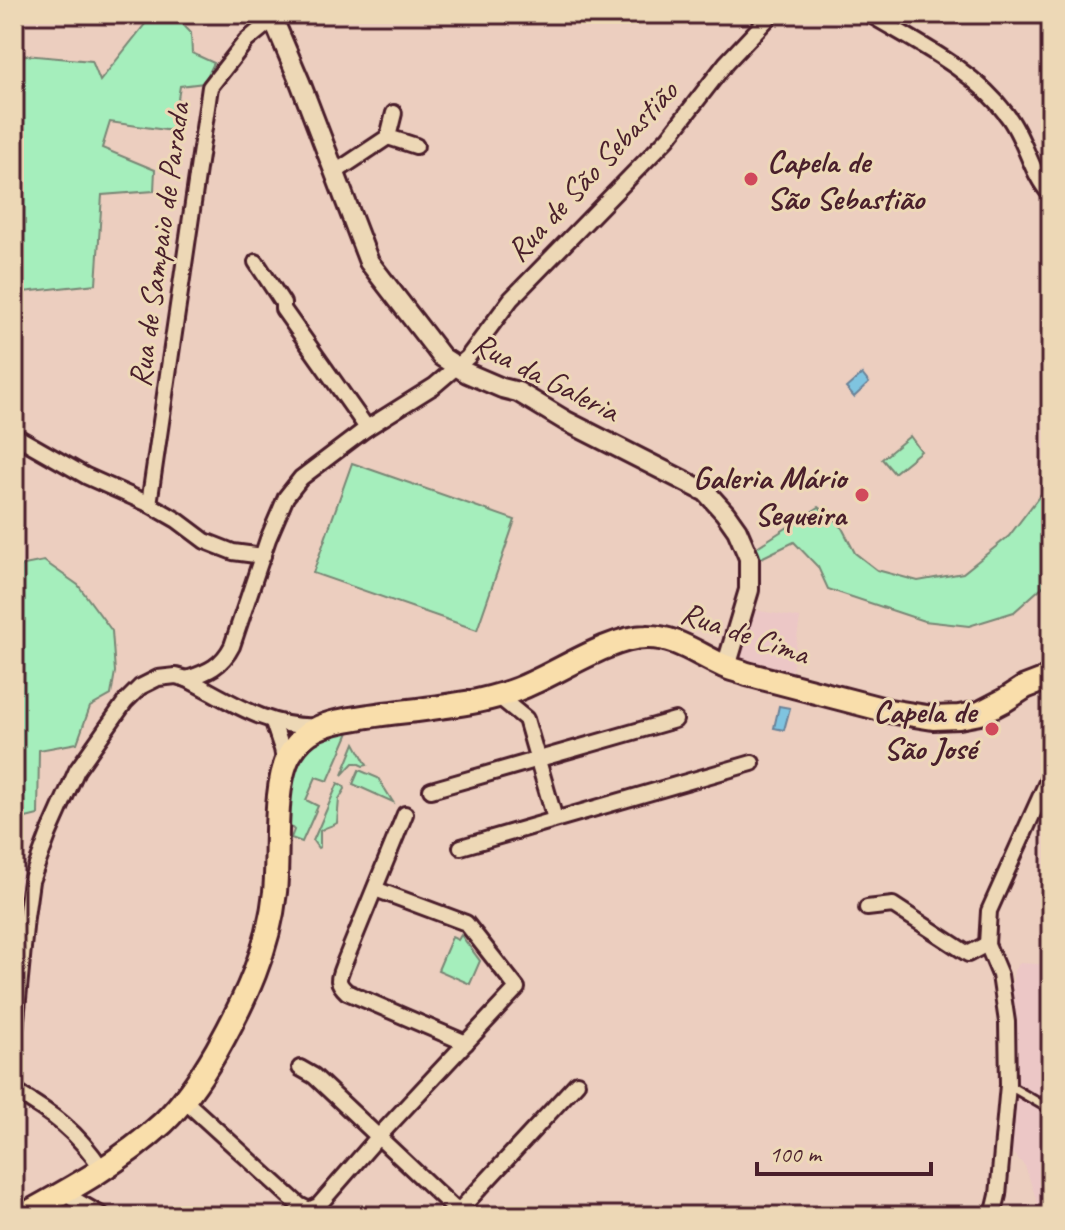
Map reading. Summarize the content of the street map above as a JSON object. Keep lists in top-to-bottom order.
{
  "streets": {
    "main road": ["Rua de Cima"],
    "street": ["Rua de São Sebastião", "Rua de Sampaio de Parada", "Rua da Galeria"]
  },
  "crossings": [
    ["Rua de São Sebastião", "Rua da Galeria"],
    ["Rua de Sampaio de Parada", "Rua da Galeria"],
    ["Rua da Galeria", "Rua de Cima"]
  ],
  "places": ["Capela de São Sebastião", "Galeria Mário Sequeira", "Capela de São José"],
  "scale_bar": "100 m"
}
